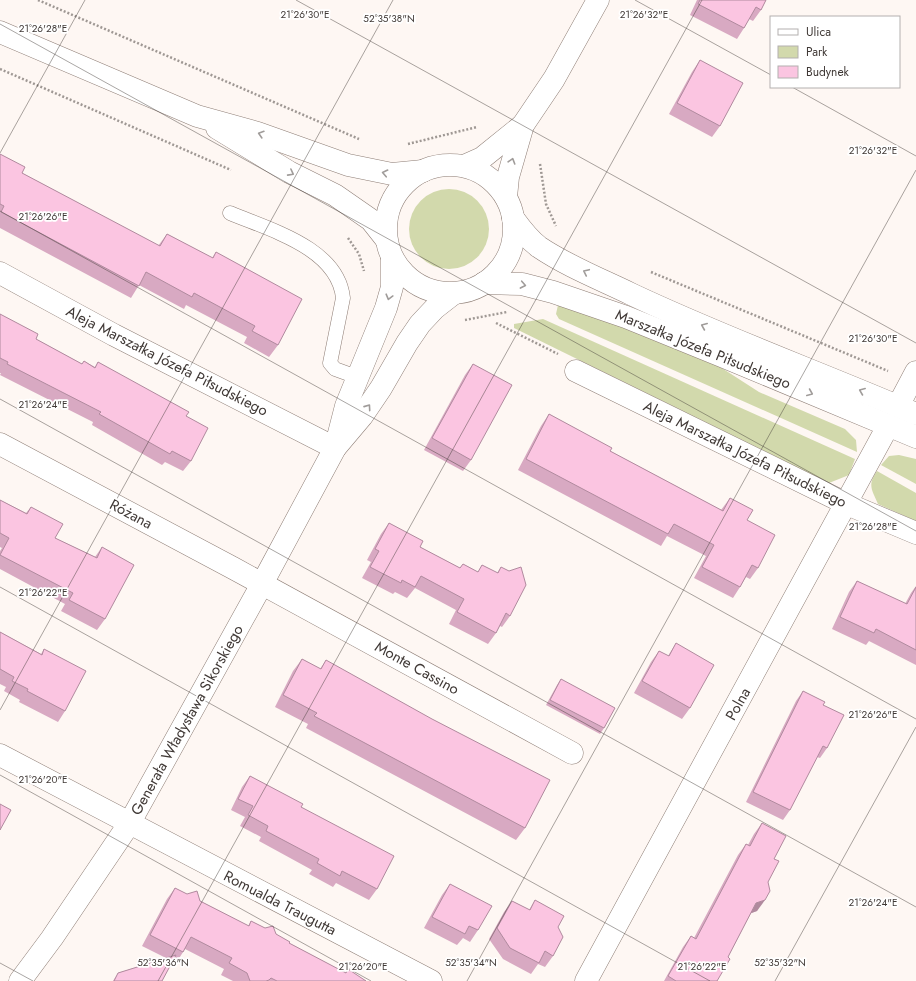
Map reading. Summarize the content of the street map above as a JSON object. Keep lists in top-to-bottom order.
{
  "streets": {
    "street": [
      "Marszałka Józefa Piłsudskiego",
      "Aleja Marszałka Józefa Piłsudskiego",
      "Różana",
      "Monte Cassino",
      "Polna",
      "Generała Władysława Sikorskiego",
      "Romualda Traugutta"
    ]
  },
  "crossings": [
    ["Marszałka Józefa Piłsudskiego", "Polna"],
    ["Marszałka Józefa Piłsudskiego", "Generała Władysława Sikorskiego"],
    ["Aleja Marszałka Józefa Piłsudskiego", "Polna"],
    ["Aleja Marszałka Józefa Piłsudskiego", "Generała Władysława Sikorskiego"],
    ["Różana", "Monte Cassino"],
    ["Różana", "Generała Władysława Sikorskiego"],
    ["Monte Cassino", "Generała Władysława Sikorskiego"],
    ["Generała Władysława Sikorskiego", "Romualda Traugutta"]
  ],
  "legend": ["Ulica", "Park", "Budynek"],
  "coordinates": [
    "21°26'30\"E",
    "21°26'32\"E",
    "52°35'38\"N",
    "21°26'28\"E",
    "21°26'26\"E",
    "21°26'24\"E",
    "21°26'22\"E",
    "21°26'20\"E",
    "52°35'36\"N",
    "52°35'34\"N",
    "52°35'32\"N"
  ]
}
